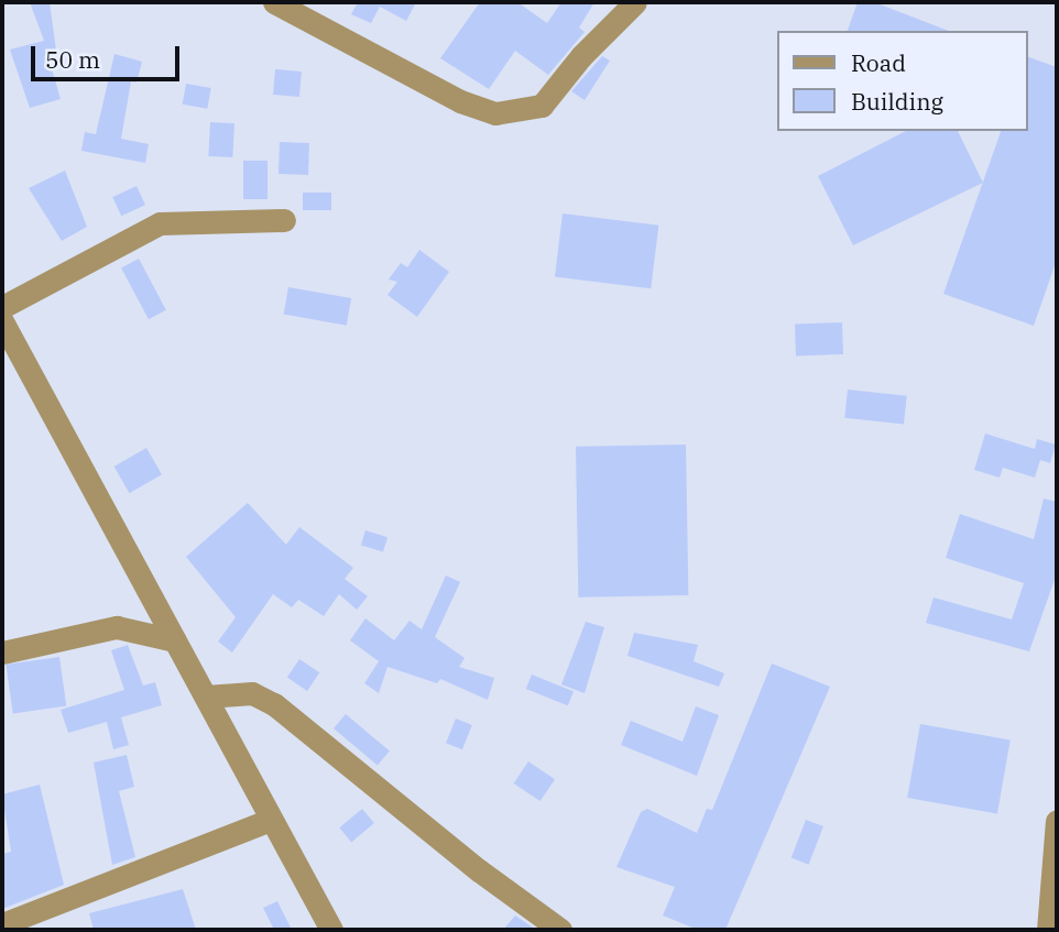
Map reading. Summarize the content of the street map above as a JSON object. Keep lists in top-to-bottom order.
{
  "legend": ["Road", "Building"],
  "scale_bar": "50 m"
}
